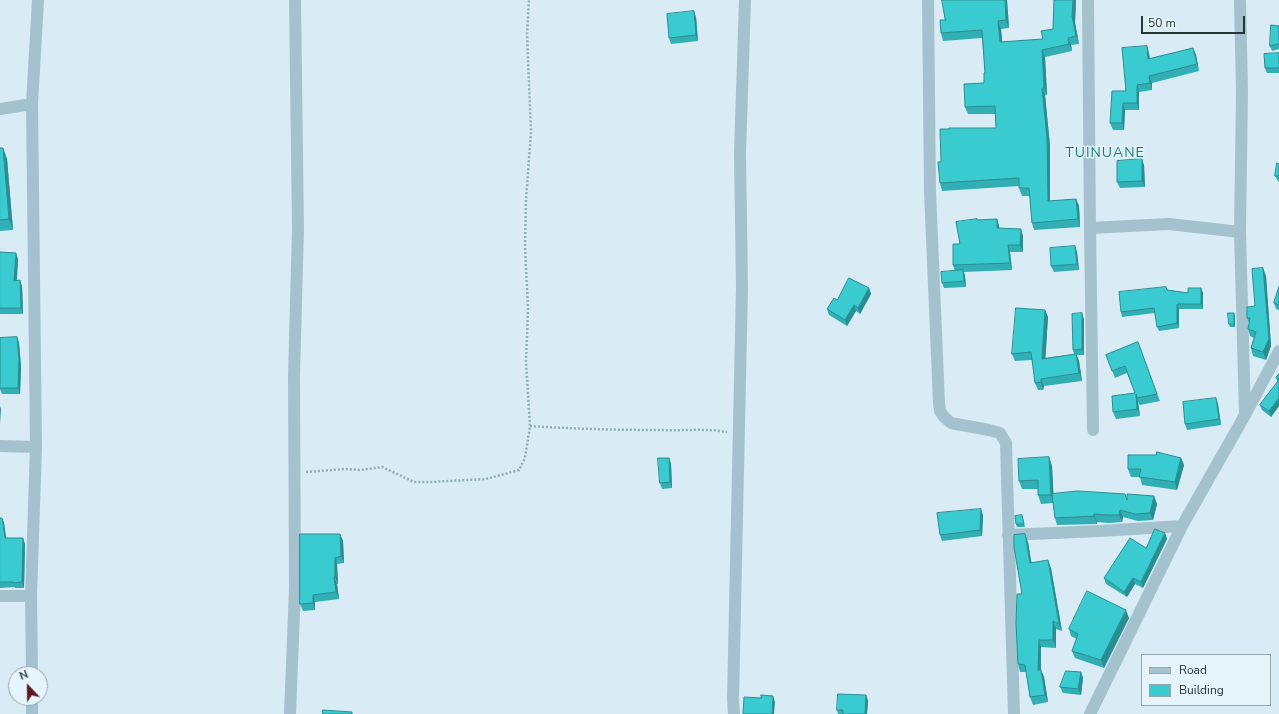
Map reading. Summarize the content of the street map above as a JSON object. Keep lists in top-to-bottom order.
{
  "districts": ["TUINUANE"],
  "legend": ["Road", "Building"],
  "scale_bar": "50 m",
  "north": "top"
}
